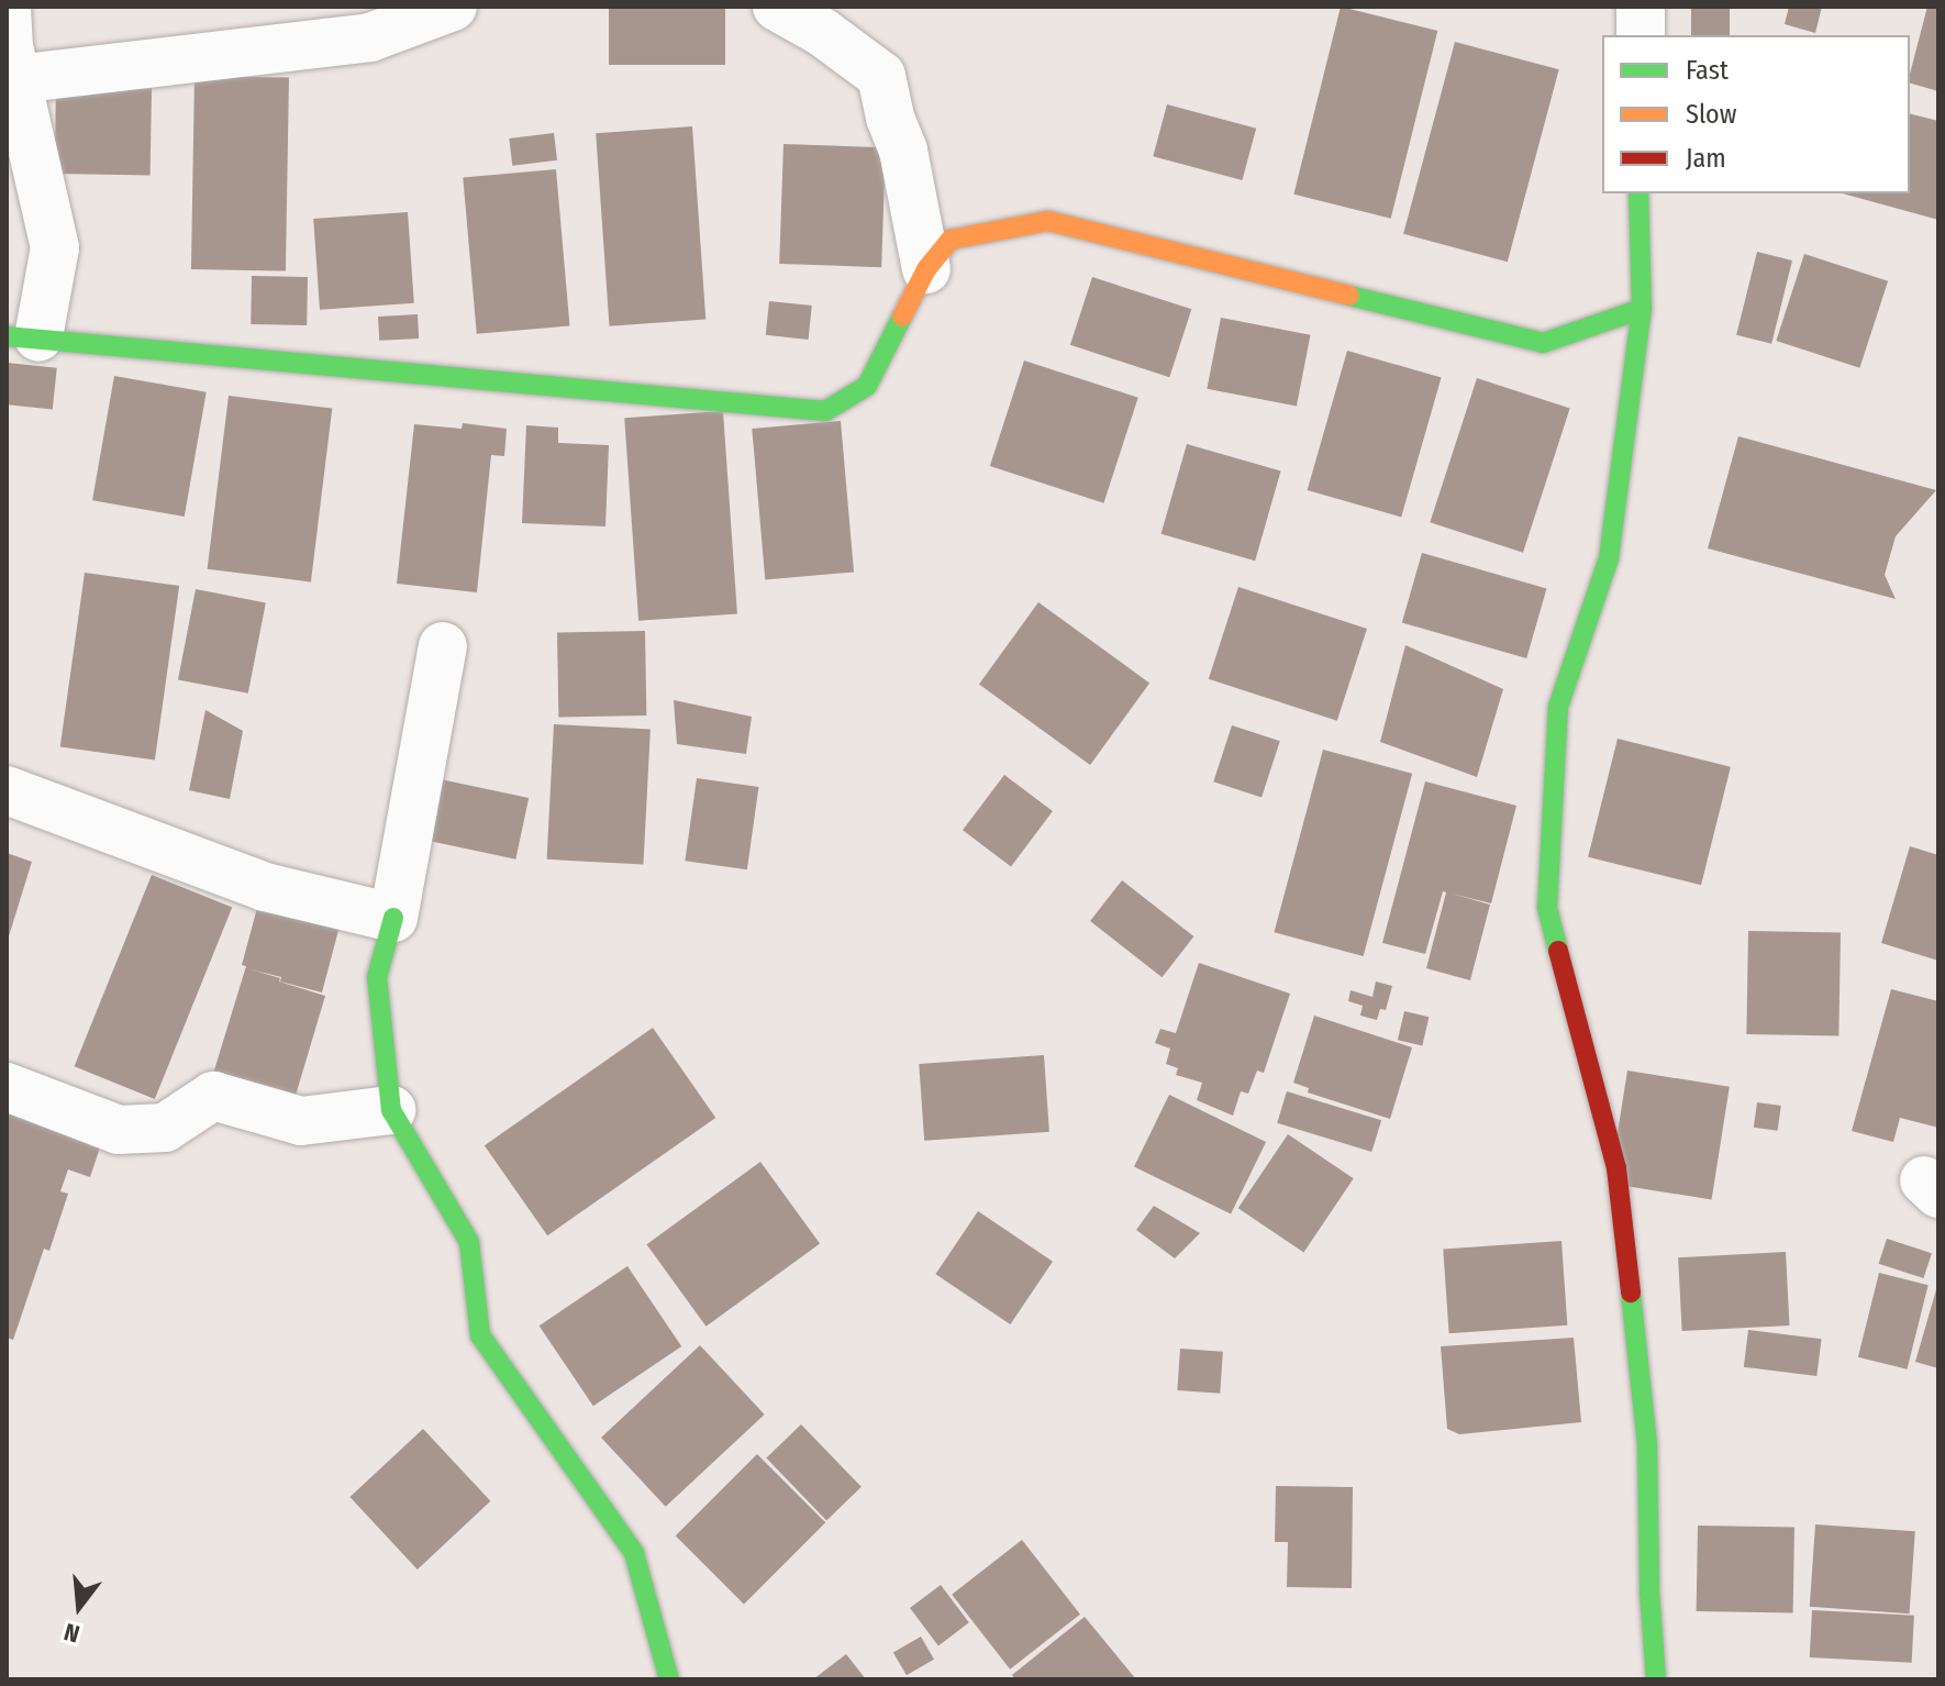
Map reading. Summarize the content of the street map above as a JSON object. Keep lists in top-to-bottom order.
{
  "legend": ["Fast", "Slow", "Jam"],
  "north": "bottom"
}
